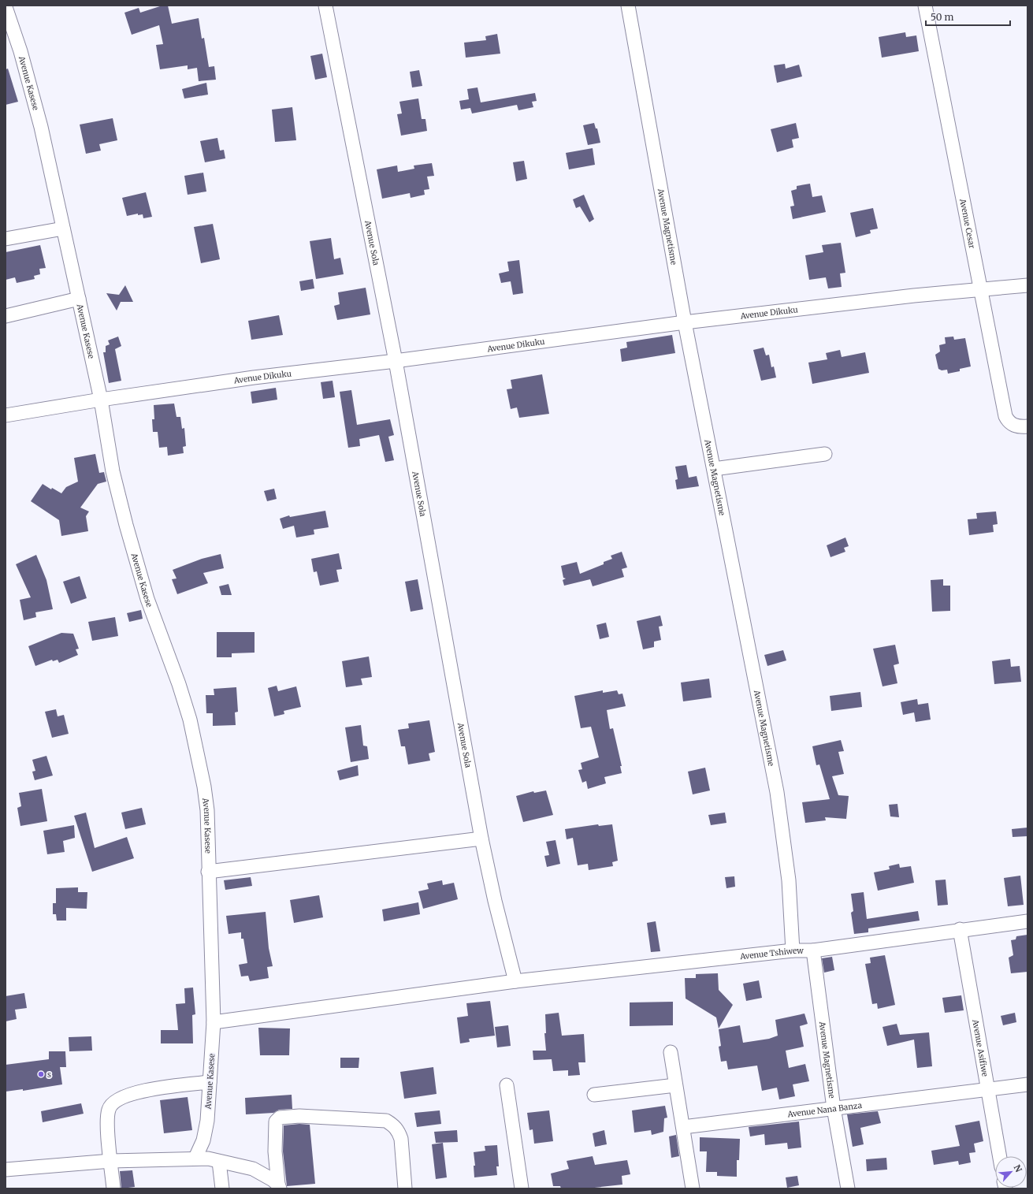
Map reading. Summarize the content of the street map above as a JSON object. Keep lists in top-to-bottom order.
{
  "streets": {
    "street": [
      "Avenue Kasese",
      "Avenue Cesar",
      "Avenue Magnetisme",
      "Avenue Sola",
      "Avenue Dikuku",
      "Avenue Tshiwew",
      "Avenue Asifiwe",
      "Avenue Nana Banza"
    ]
  },
  "crossings": [
    ["Avenue Kasese", "Avenue Dikuku"],
    ["Avenue Kasese", "Avenue Tshiwew"],
    ["Avenue Cesar", "Avenue Dikuku"],
    ["Avenue Magnetisme", "Avenue Dikuku"],
    ["Avenue Magnetisme", "Avenue Tshiwew"],
    ["Avenue Magnetisme", "Avenue Nana Banza"],
    ["Avenue Sola", "Avenue Dikuku"],
    ["Avenue Sola", "Avenue Tshiwew"],
    ["Avenue Tshiwew", "Avenue Asifiwe"],
    ["Avenue Asifiwe", "Avenue Nana Banza"]
  ],
  "places": ["s"],
  "scale_bar": "50 m",
  "north": "top right"
}
